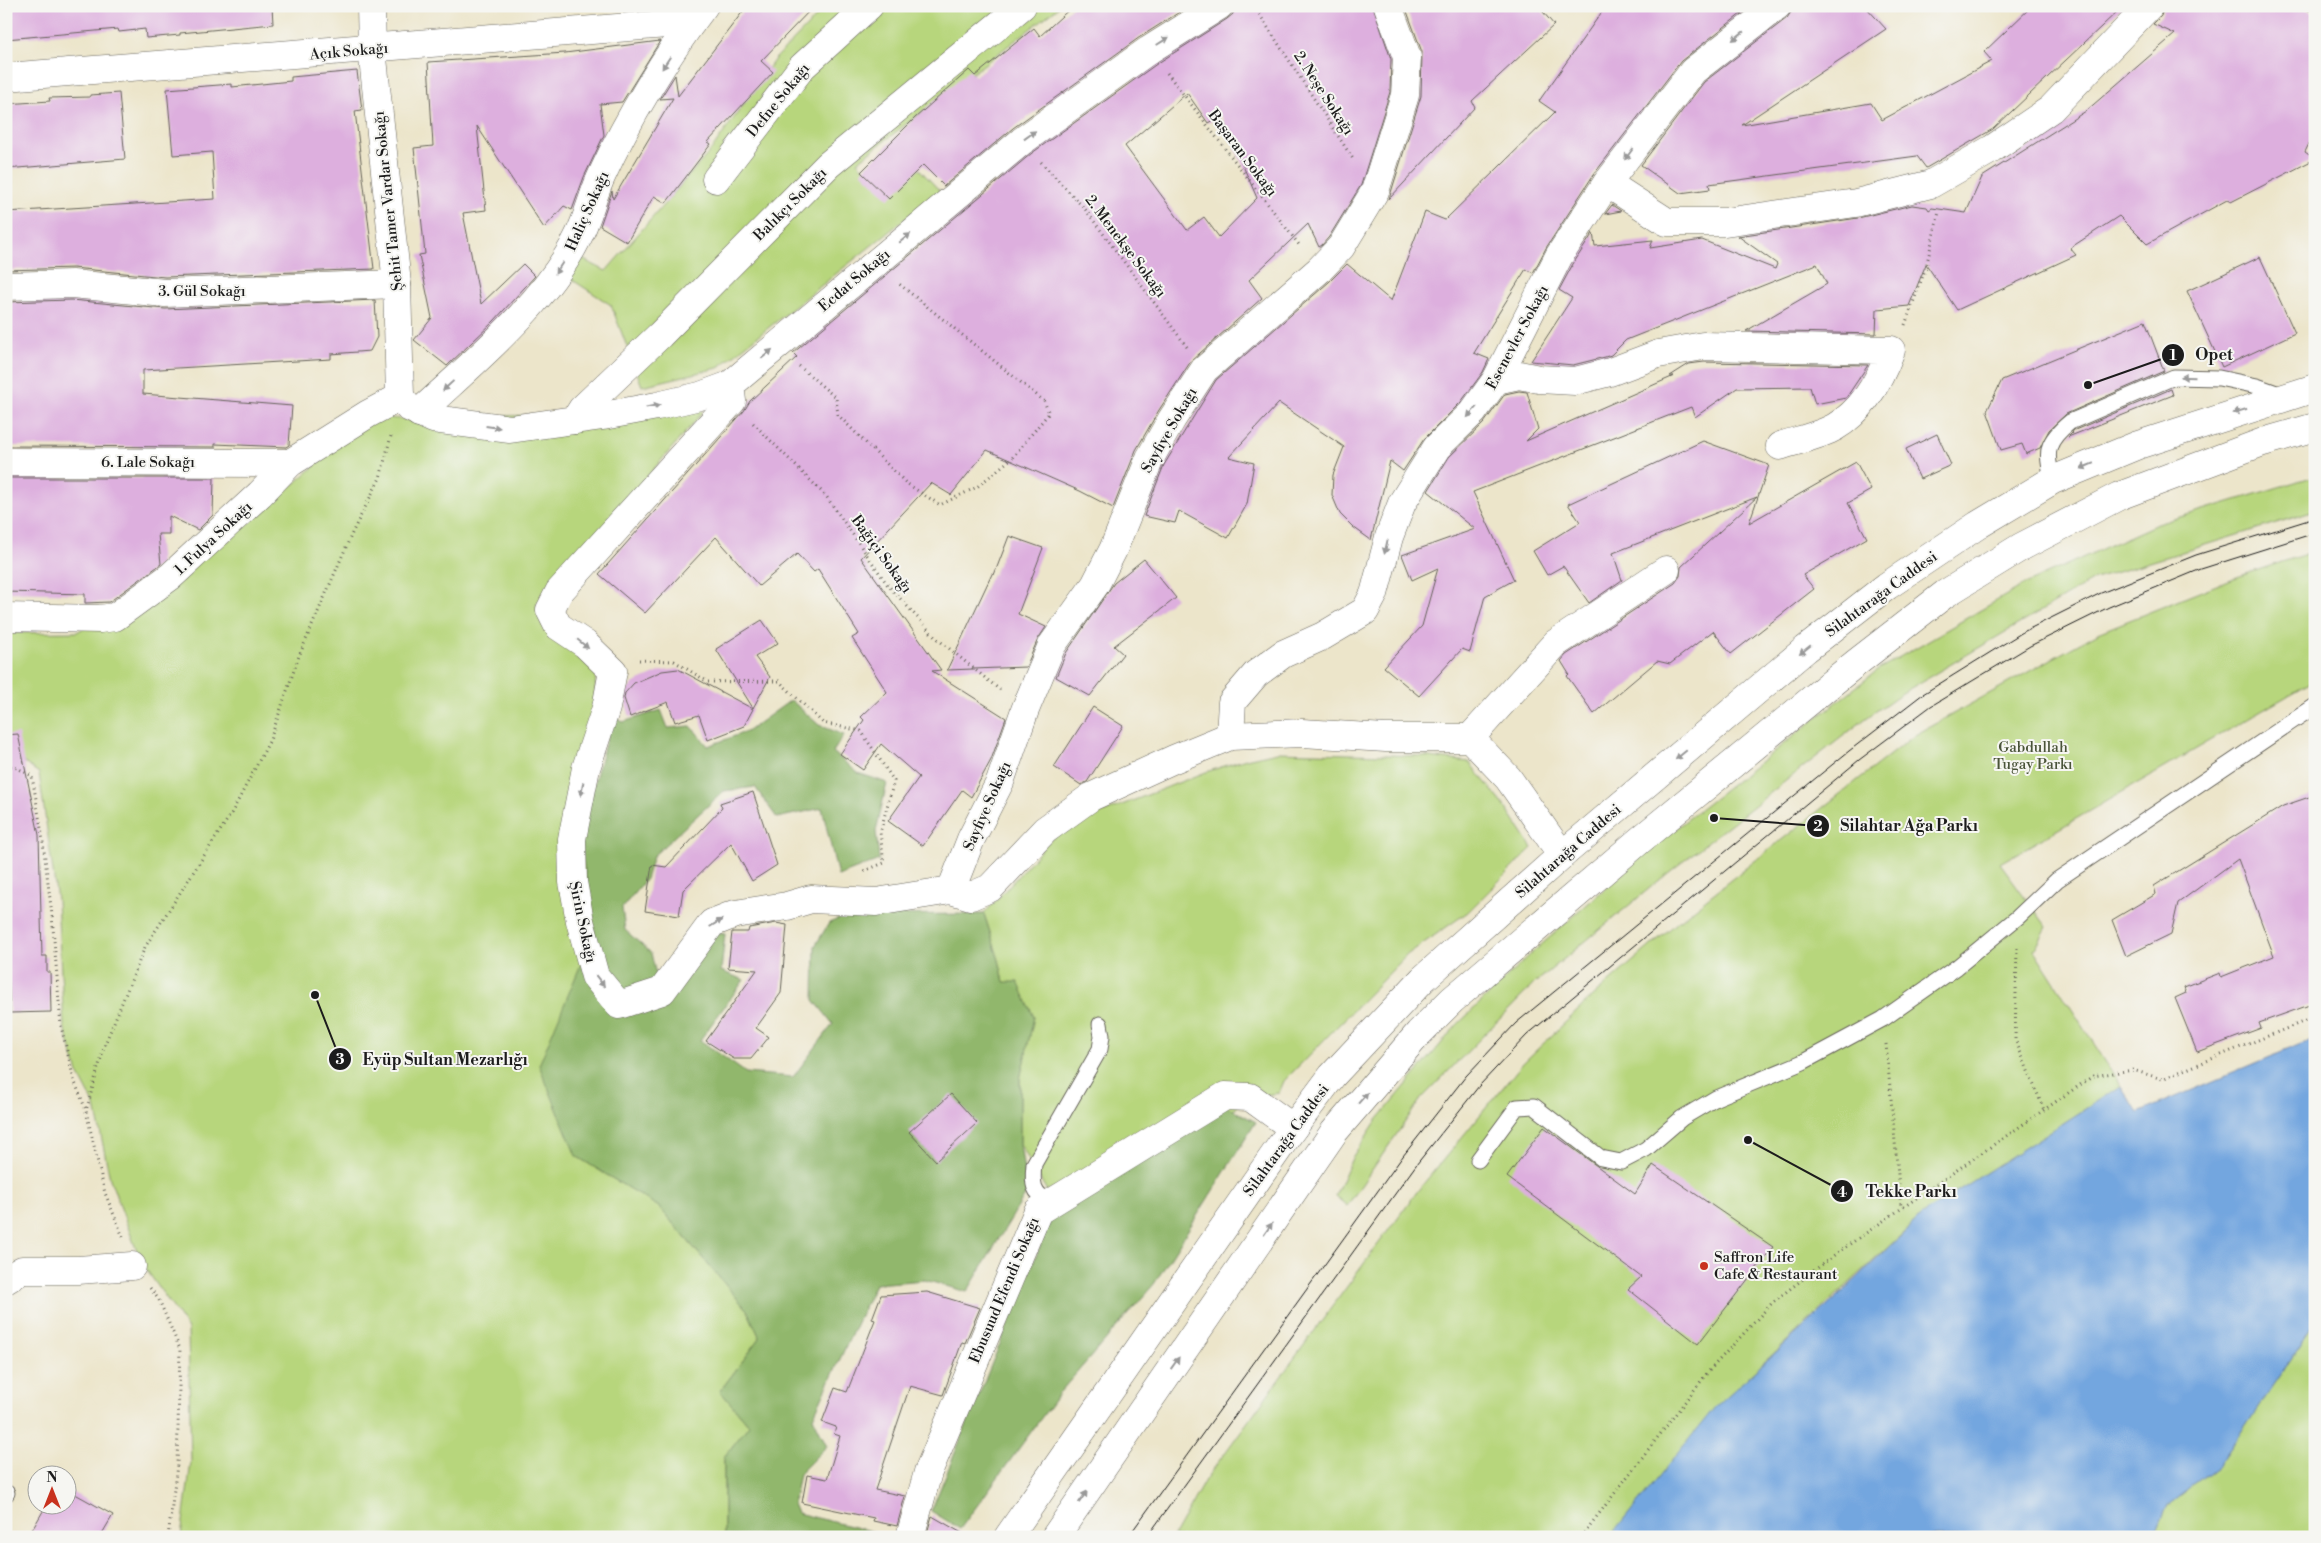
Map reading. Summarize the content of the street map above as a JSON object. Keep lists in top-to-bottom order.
{
  "streets": {
    "street": [
      "Açık Sokağı",
      "Defne Sokağı",
      "Şehit Tamer Vardar Sokağı",
      "Balıkçı Sokağı",
      "Haliç Sokağı",
      "Ecdat Sokağı",
      "3. Gül Sokağı",
      "Esenevler Sokağı",
      "Sayfiye Sokağı",
      "6. Lale Sokağı",
      "1. Fulya Sokağı",
      "Silahtarağa Caddesi",
      "Şirin Sokağı",
      "Ebusuud Efendi Sokağı"
    ],
    "path": [
      "2. Neşe Sokağı",
      "Başaran Sokağı",
      "2. Menekşe Sokağı",
      "Bağiçi Sokağı"
    ]
  },
  "crossings": [
    ["Açık Sokağı", "Şehit Tamer Vardar Sokağı"],
    ["Açık Sokağı", "Haliç Sokağı"],
    ["2. Neşe Sokağı", "Sayfiye Sokağı"],
    ["Başaran Sokağı", "Ecdat Sokağı"],
    ["Başaran Sokağı", "Sayfiye Sokağı"],
    ["Şehit Tamer Vardar Sokağı", "Haliç Sokağı"],
    ["Şehit Tamer Vardar Sokağı", "3. Gül Sokağı"],
    ["Şehit Tamer Vardar Sokağı", "1. Fulya Sokağı"],
    ["Haliç Sokağı", "1. Fulya Sokağı"],
    ["2. Menekşe Sokağı", "Ecdat Sokağı"],
    ["2. Menekşe Sokağı", "Sayfiye Sokağı"],
    ["Ecdat Sokağı", "Bağiçi Sokağı"],
    ["Ecdat Sokağı", "Şirin Sokağı"],
    ["Sayfiye Sokağı", "Bağiçi Sokağı"],
    ["Sayfiye Sokağı", "Şirin Sokağı"],
    ["6. Lale Sokağı", "1. Fulya Sokağı"],
    ["Silahtarağa Caddesi", "Ebusuud Efendi Sokağı"]
  ],
  "one_way": ["Haliç Sokağı", "Ecdat Sokağı"],
  "parks": ["Gabdullah Tugay Parkı"],
  "places": [
    "Opet",
    "Silahtar Ağa Parkı",
    "Eyüp Sultan Mezarlığı",
    "Tekke Parkı",
    "Saffron Life Cafe & Restaurant"
  ],
  "north": "top"
}
